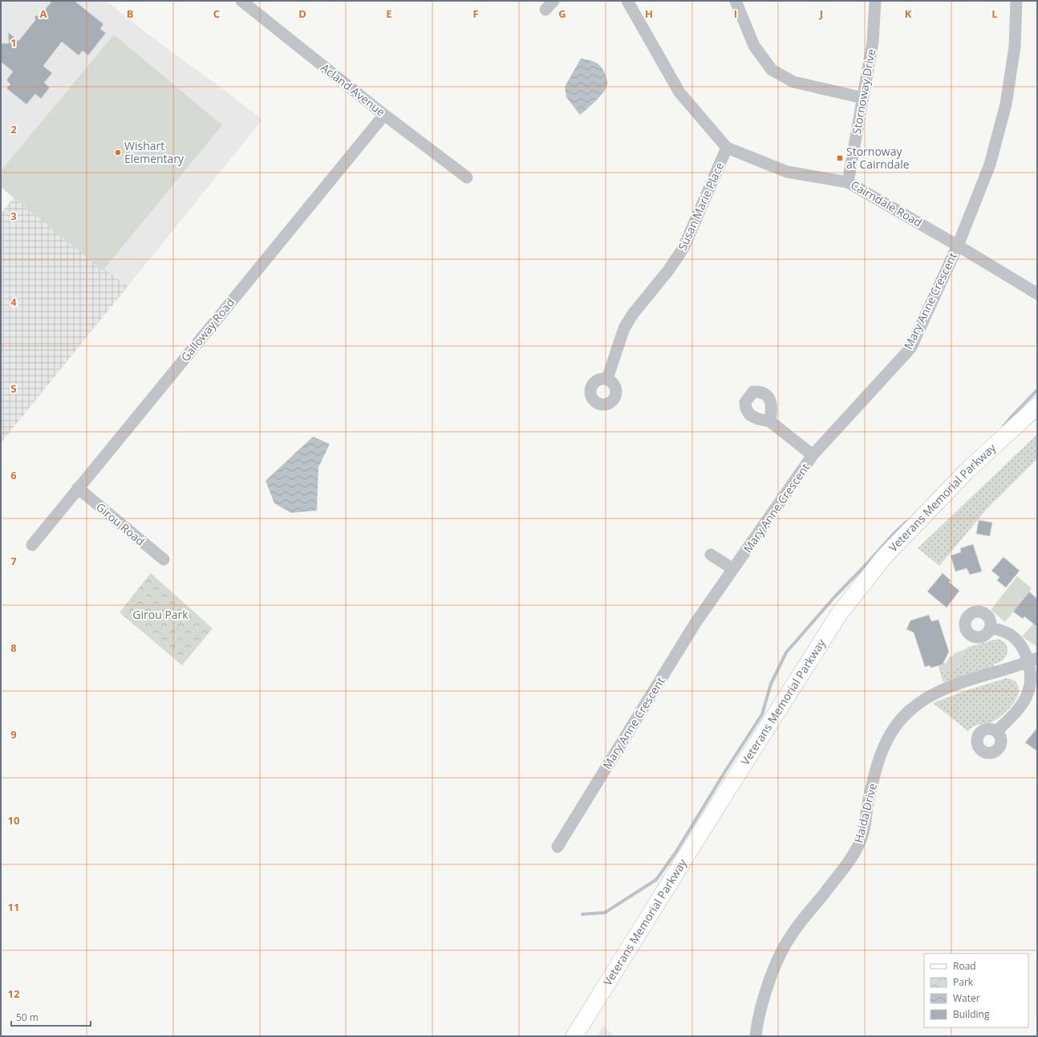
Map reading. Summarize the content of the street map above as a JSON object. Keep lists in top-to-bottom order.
{
  "streets": {
    "main road": ["Veterans Memorial Parkway"],
    "street": [
      "Acland Avenue",
      "Stornoway Drive",
      "Cairndale Road",
      "Susan Marie Place",
      "Mary Anne Crescent",
      "Galloway Road",
      "Girou Road",
      "Haida Drive"
    ]
  },
  "crossings": [
    ["Acland Avenue", "Galloway Road"],
    ["Stornoway Drive", "Cairndale Road"],
    ["Cairndale Road", "Susan Marie Place"],
    ["Cairndale Road", "Mary Anne Crescent"],
    ["Galloway Road", "Girou Road"]
  ],
  "parks": ["Girou Park"],
  "places": {
    "other": ["Wishart Elementary"],
    "transit": ["Stornoway at Cairndale"]
  },
  "legend": [
    "Road",
    "Park",
    "Water",
    "Building"
  ],
  "scale_bar": "50 m",
  "grid": {
    "columns": [
      "A",
      "B",
      "C",
      "D",
      "E",
      "F",
      "G",
      "H",
      "I",
      "J",
      "K",
      "L"
    ],
    "rows": [
      "1",
      "2",
      "3",
      "4",
      "5",
      "6",
      "7",
      "8",
      "9",
      "10",
      "11",
      "12"
    ]
  }
}
